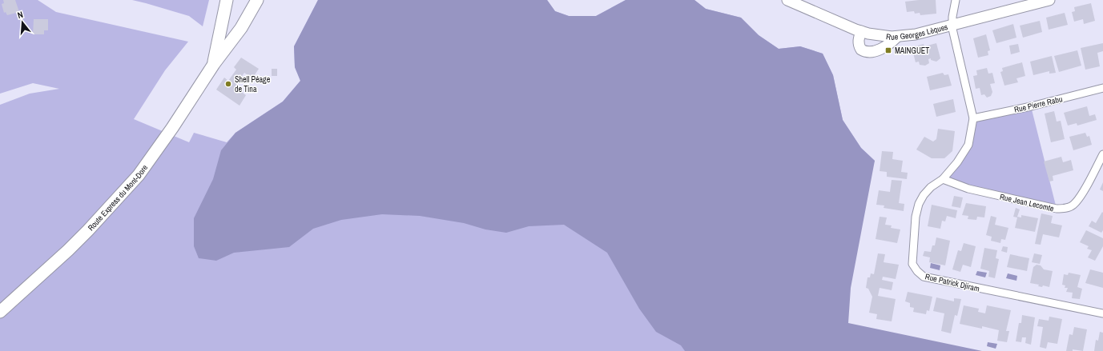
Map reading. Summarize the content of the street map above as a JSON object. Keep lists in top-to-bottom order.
{
  "streets": {
    "main road": ["Rue Georges Lèques", "Route Express du Mont-Dore"],
    "street": ["Rue Pierre Rabu", "Rue Jean Lecomte", "Rue Patrick Djiram"]
  },
  "crossings": [
    ["Rue Georges Lèques", "Rue Patrick Djiram"],
    ["Rue Pierre Rabu", "Rue Patrick Djiram"],
    ["Rue Jean Lecomte", "Rue Patrick Djiram"]
  ],
  "places": {
    "transit": ["MAINGUET"],
    "other": ["Shell Péage de Tina"]
  },
  "north": "top"
}
